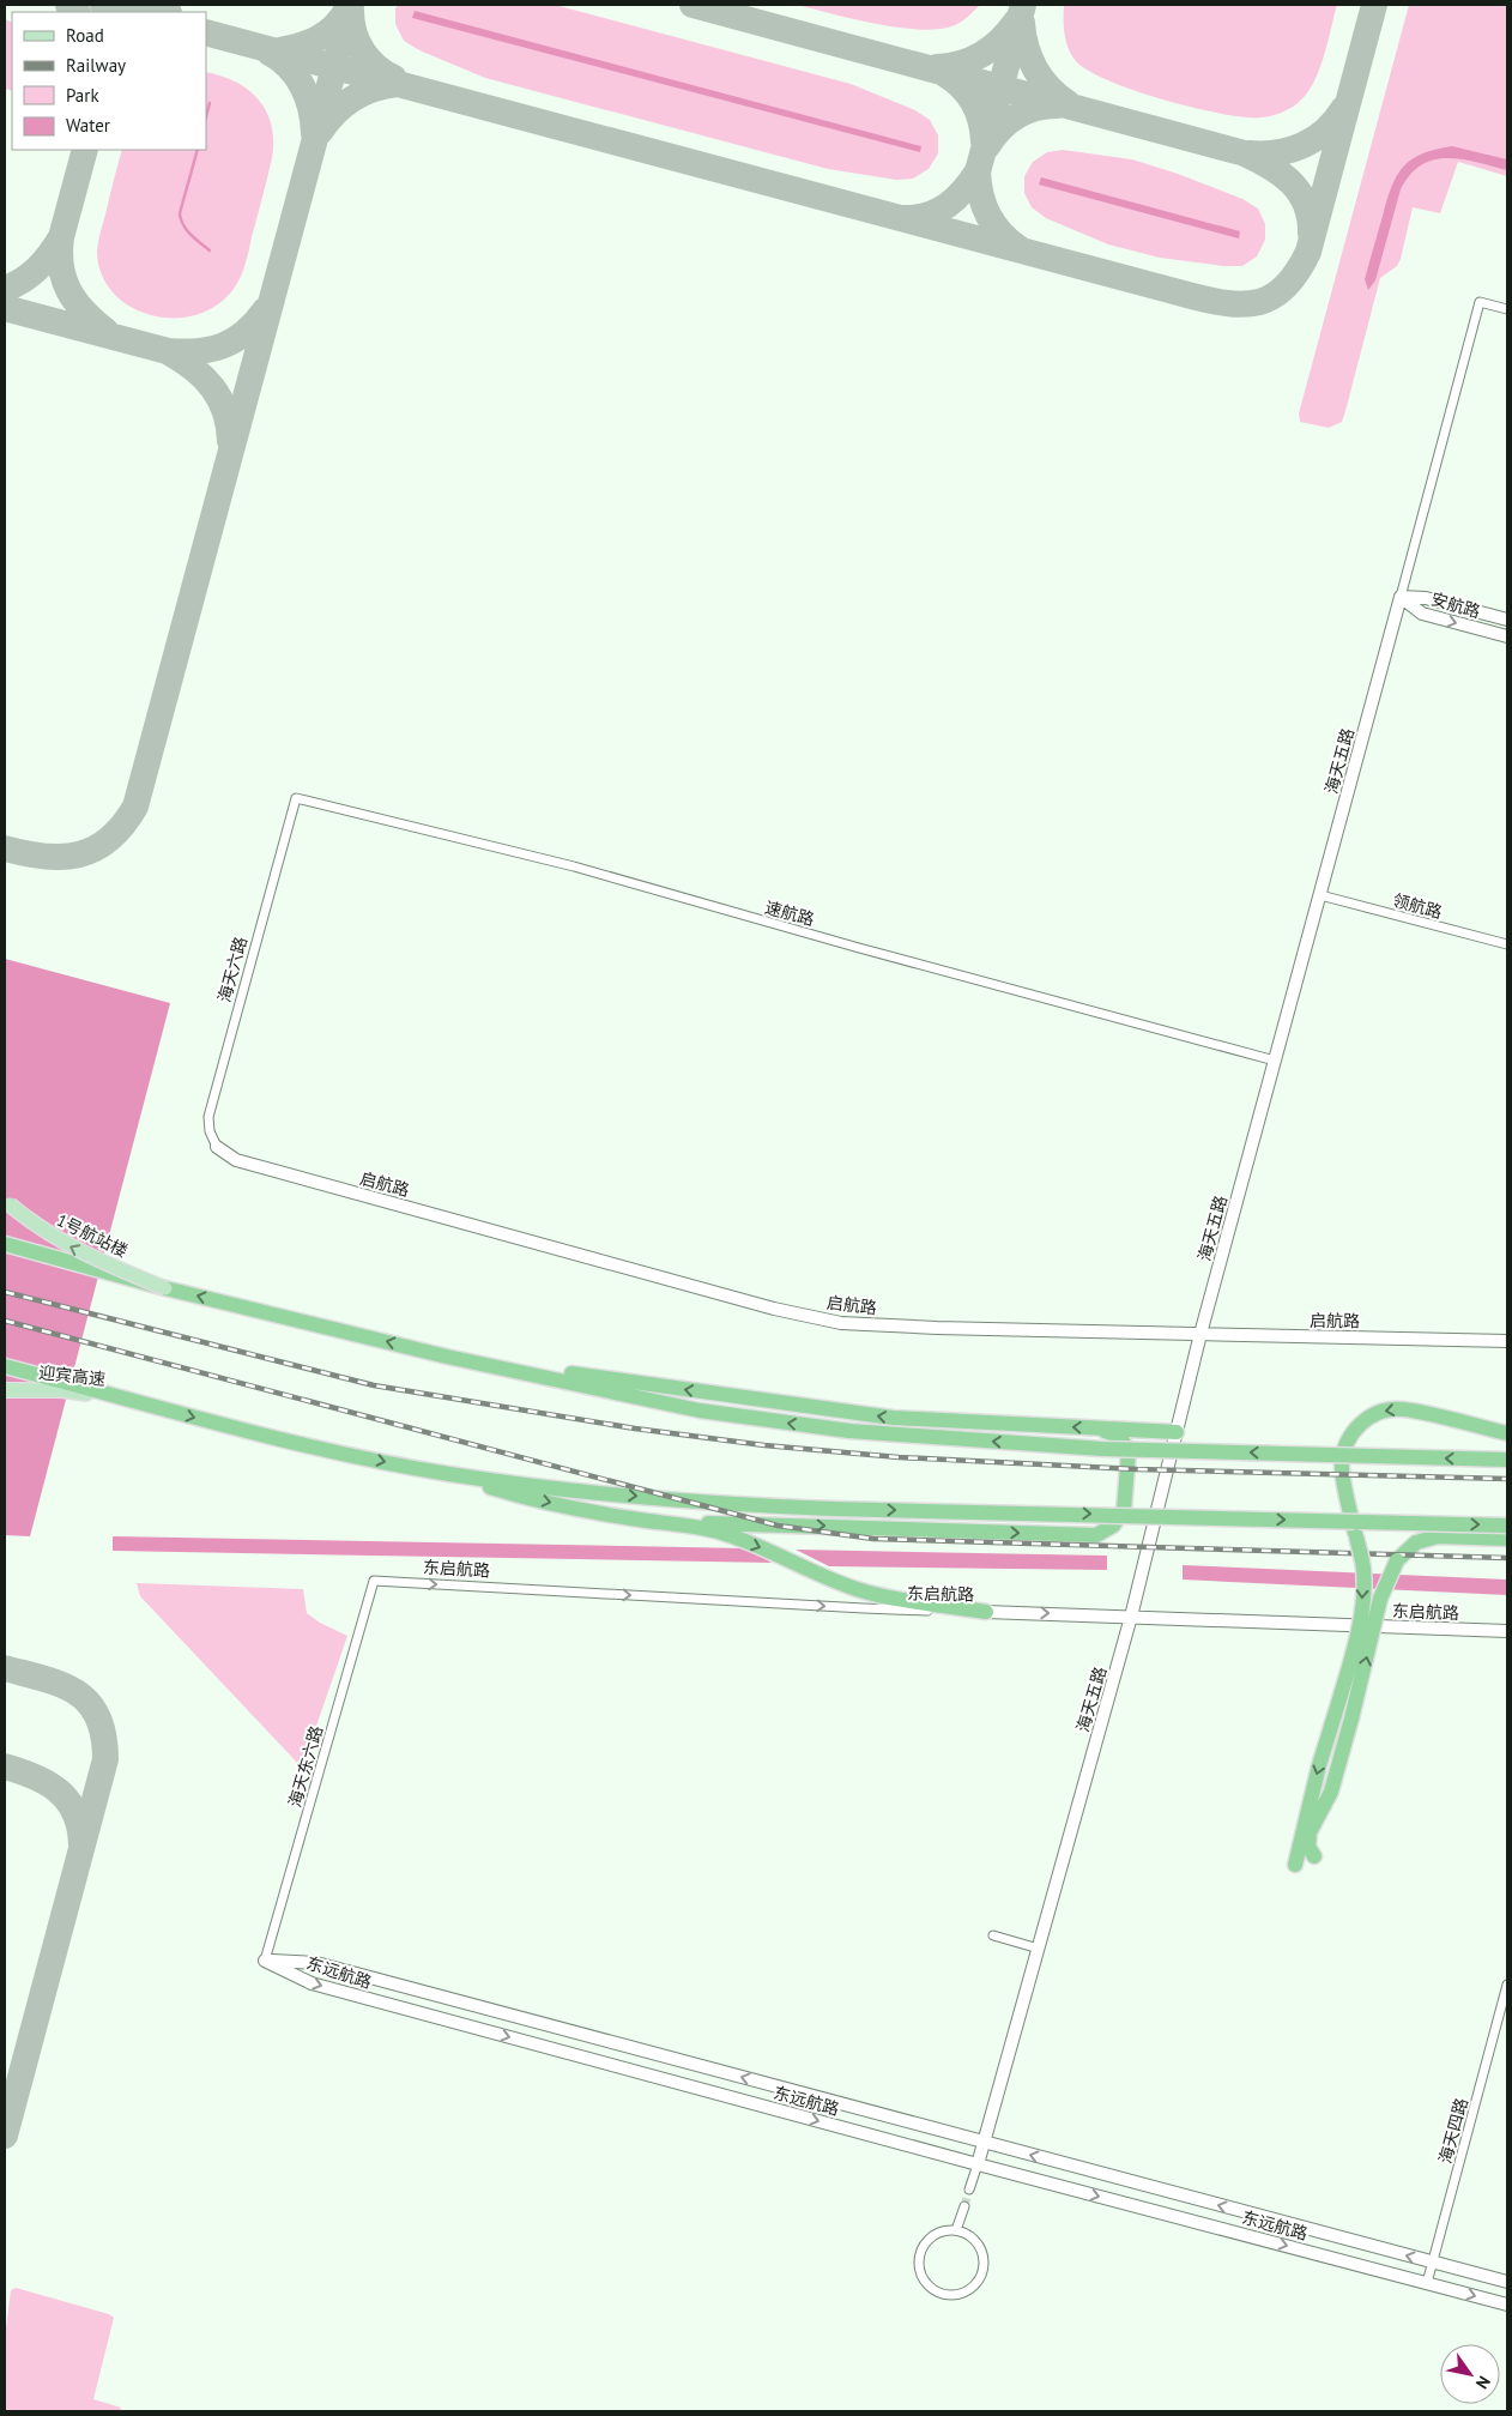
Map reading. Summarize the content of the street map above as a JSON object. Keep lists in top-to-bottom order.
{
  "streets": {
    "main road": ["1号航站楼", "迎宾高速"],
    "street": [
      "安航路",
      "海天五路",
      "领航路",
      "速航路",
      "海天六路",
      "启航路",
      "东启航路",
      "海天东六路",
      "东远航路",
      "海天四路"
    ]
  },
  "crossings": [
    ["安航路", "海天五路"],
    ["海天五路", "领航路"],
    ["海天五路", "速航路"],
    ["海天五路", "启航路"],
    ["海天五路", "东启航路"],
    ["海天五路", "东远航路"],
    ["速航路", "海天六路"],
    ["海天六路", "启航路"],
    ["东启航路", "海天东六路"],
    ["海天东六路", "东远航路"],
    ["东远航路", "海天四路"]
  ],
  "one_way": ["1号航站楼", "东启航路"],
  "legend": [
    "Road",
    "Railway",
    "Park",
    "Water"
  ],
  "north": "bottom right"
}
